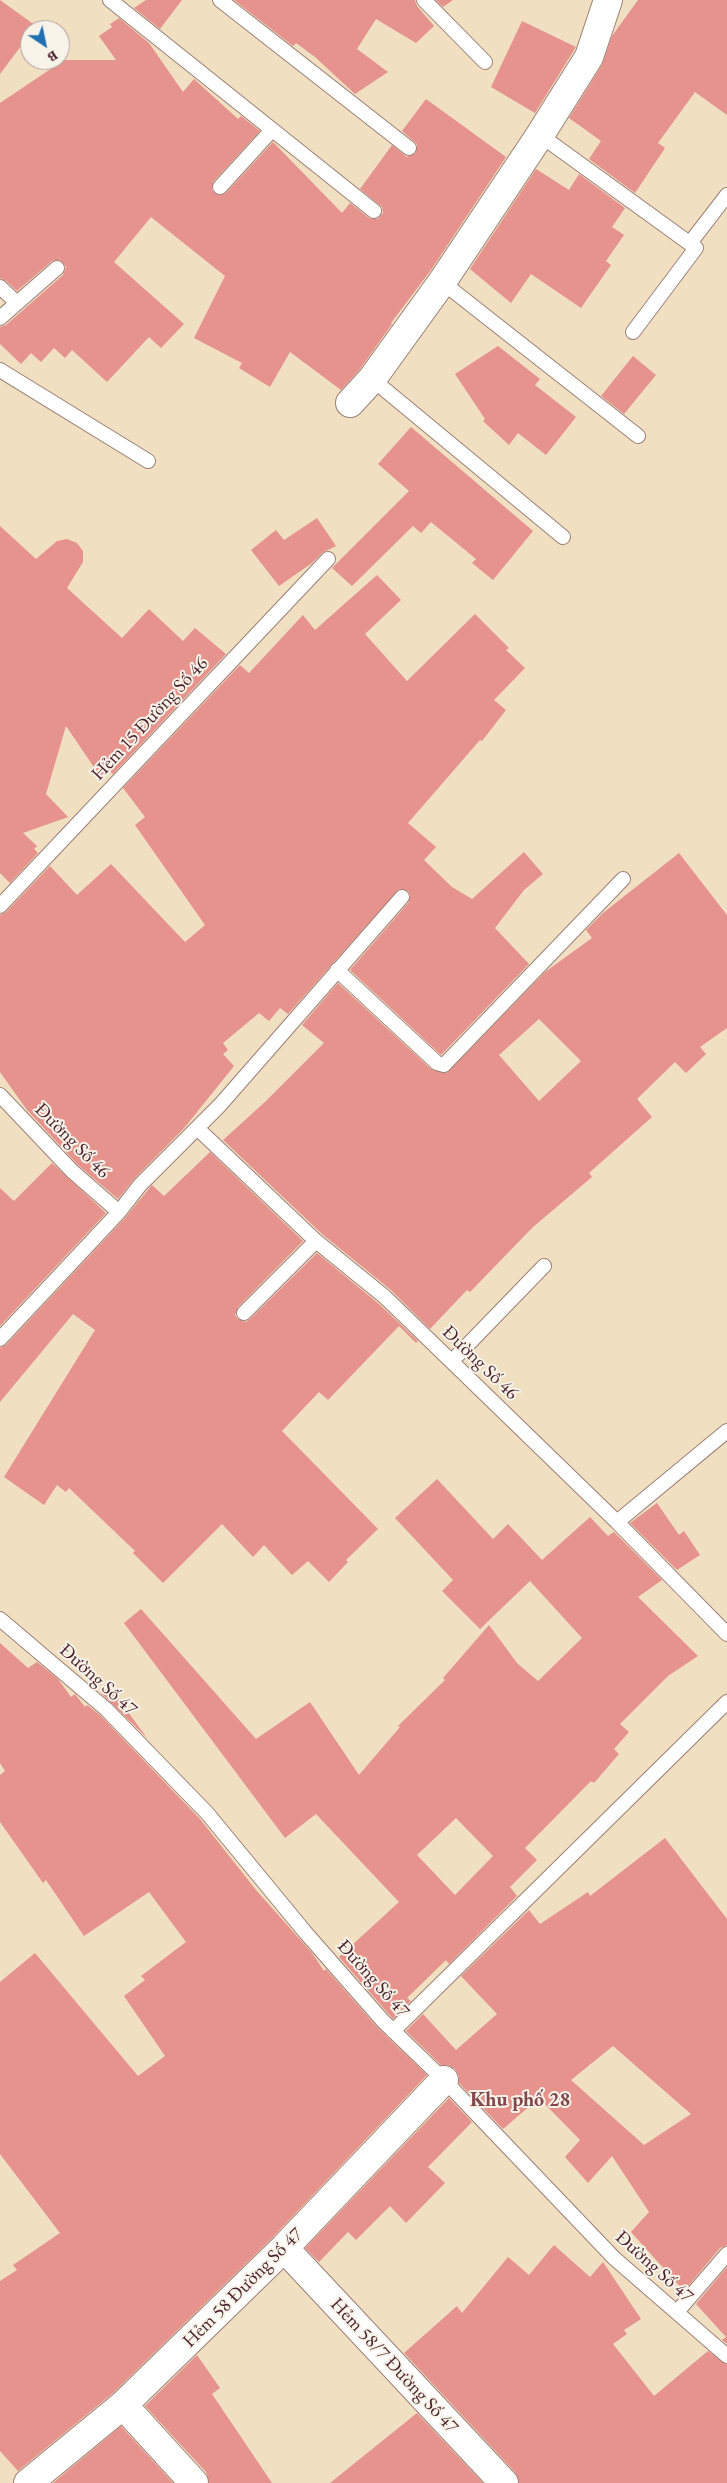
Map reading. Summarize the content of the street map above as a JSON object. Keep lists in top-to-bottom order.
{
  "streets": {
    "street": ["Hẻm 58 Đường Số 47", "Hẻm 58/7 Đường Số 47"],
    "lane": ["Hẻm 15 Đường Số 46", "Đường Số 46", "Đường Số 47"]
  },
  "crossings": [
    ["Đường Số 47", "Hẻm 58 Đường Số 47"],
    ["Hẻm 58 Đường Số 47", "Hẻm 58/7 Đường Số 47"]
  ],
  "districts": ["Khu phố 28"],
  "north": "bottom right"
}
